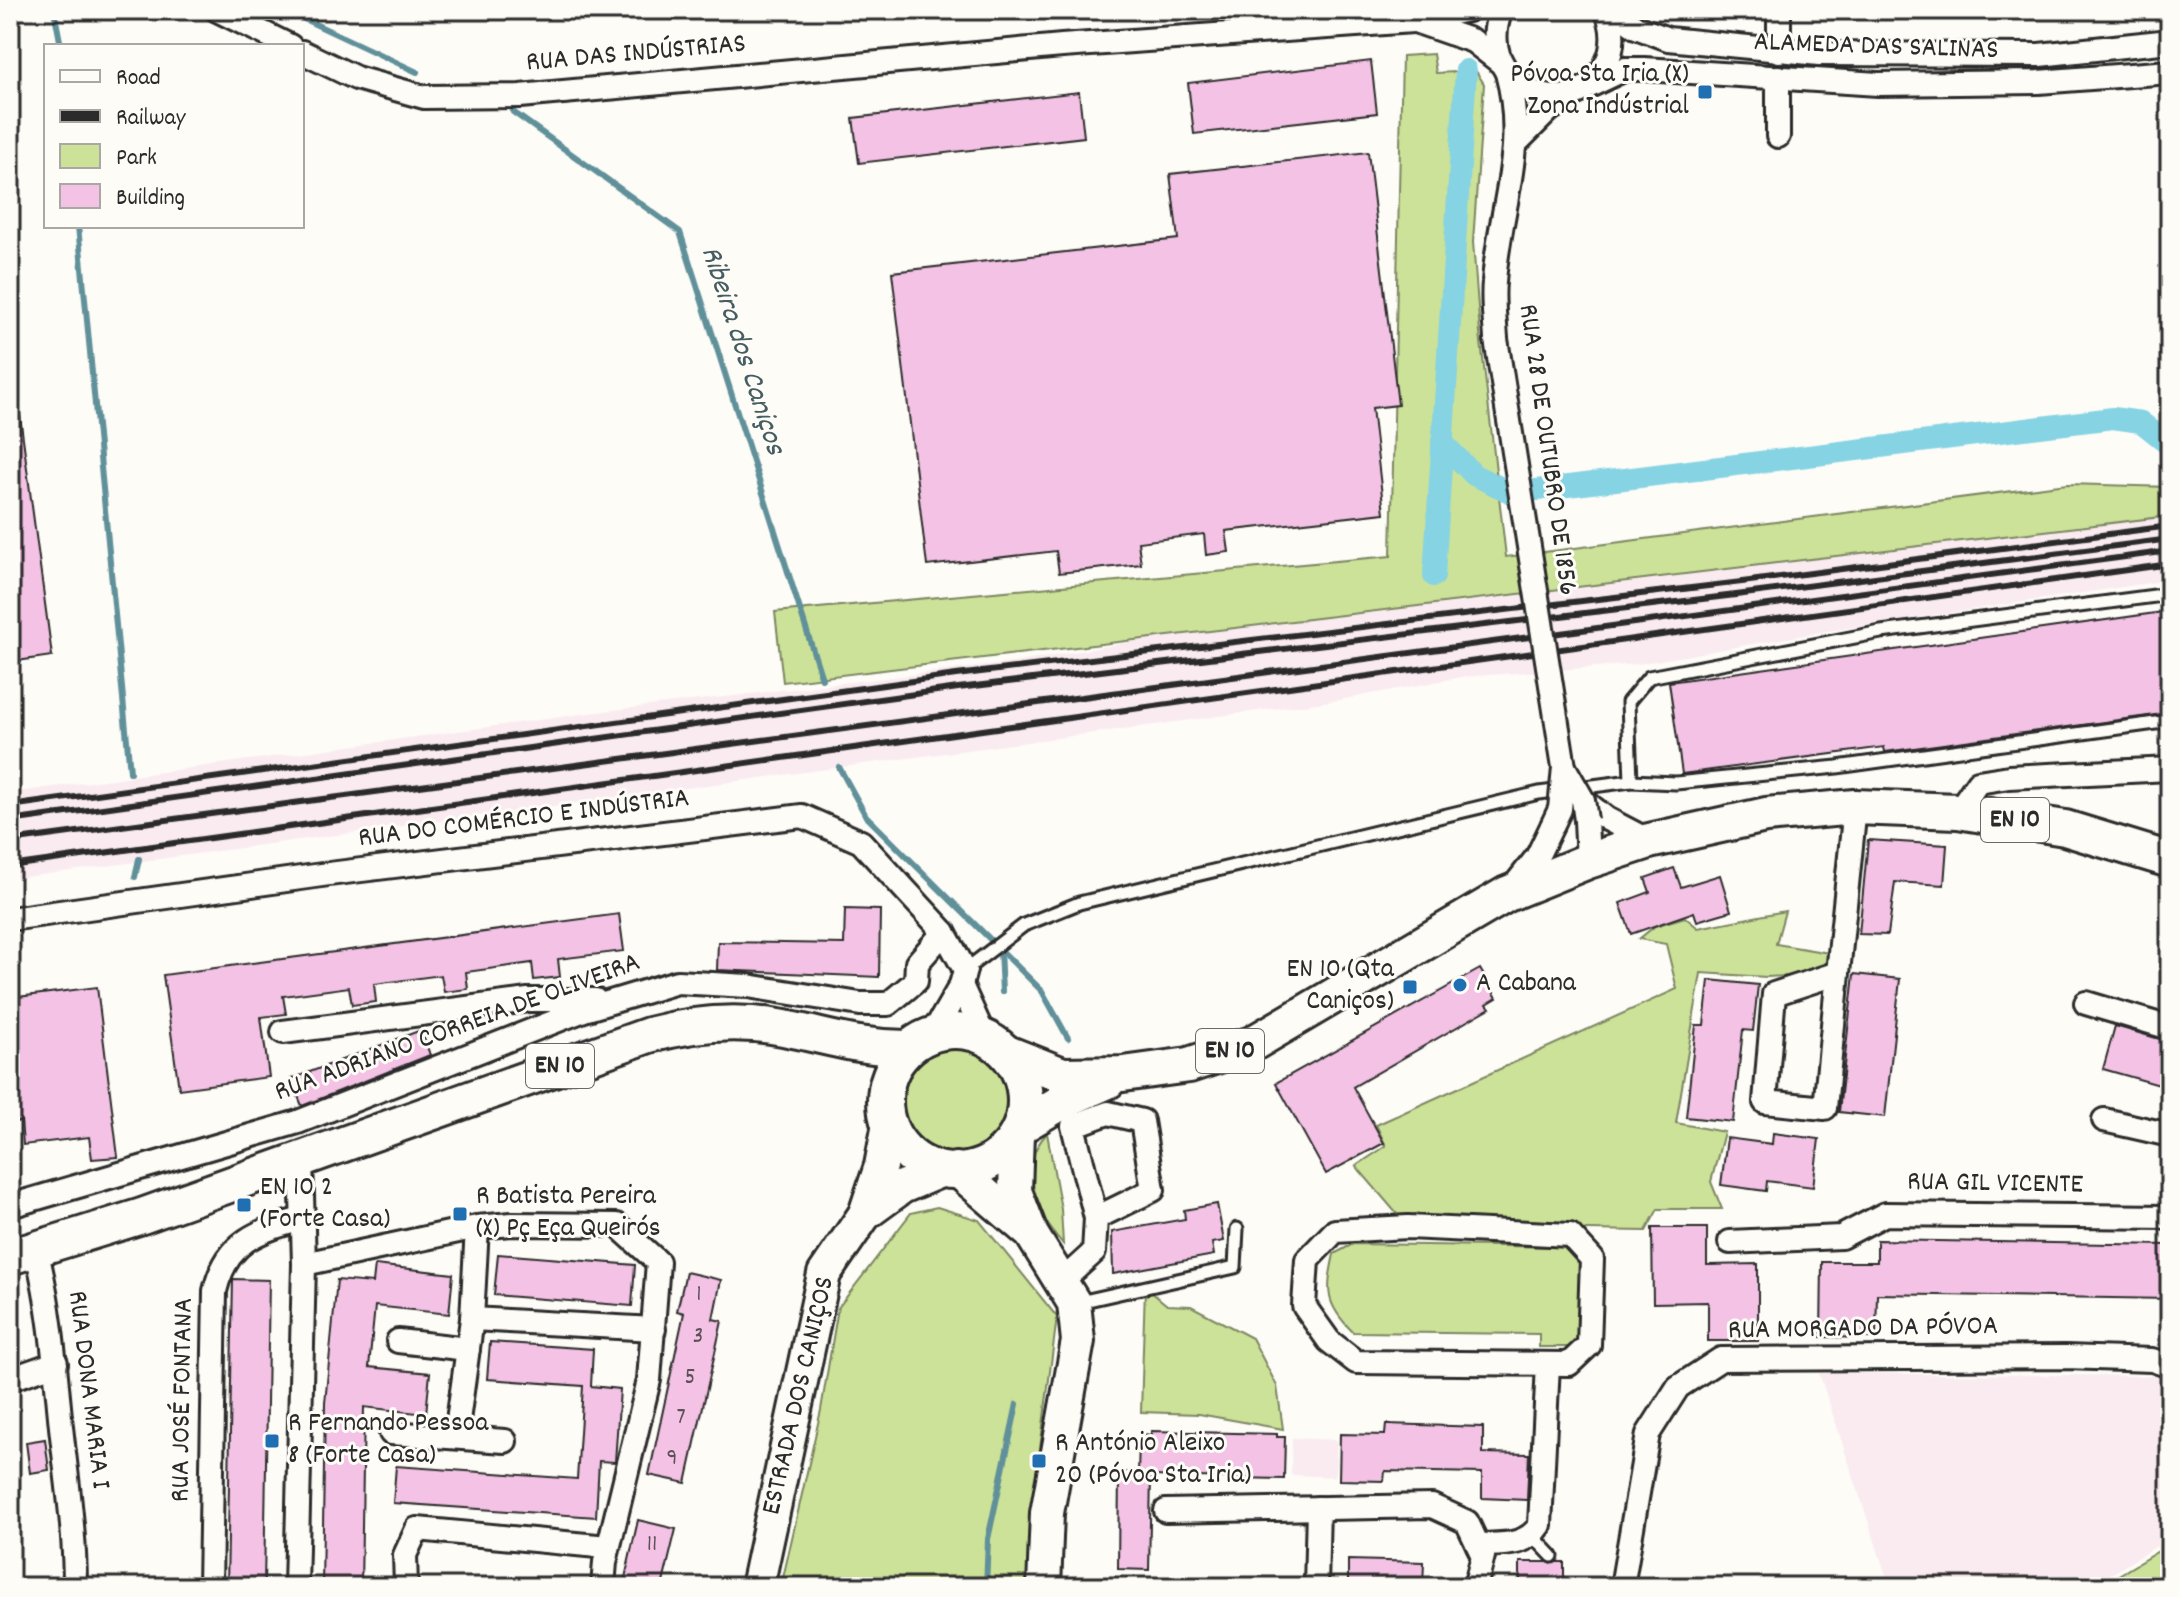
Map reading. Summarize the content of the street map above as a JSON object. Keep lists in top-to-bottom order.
{
  "streets": {
    "main road": ["EN 10"],
    "street": [
      "ALAMEDA DAS SALINAS",
      "RUA DAS INDÚSTRIAS",
      "RUA 28 DE OUTUBRO DE 1856",
      "RUA DO COMÉRCIO E INDÚSTRIA",
      "RUA ADRIANO CORREIA DE OLIVEIRA",
      "RUA GIL VICENTE",
      "RUA MORGADO DA PÓVOA",
      "RUA DONA MARIA I",
      "ESTRADA DOS CANIÇOS",
      "RUA JOSÉ FONTANA"
    ]
  },
  "crossings": [
    ["ALAMEDA DAS SALINAS", "RUA DAS INDÚSTRIAS"],
    ["RUA DAS INDÚSTRIAS", "RUA 28 DE OUTUBRO DE 1856"],
    ["RUA 28 DE OUTUBRO DE 1856", "EN 10"],
    ["RUA DO COMÉRCIO E INDÚSTRIA", "RUA ADRIANO CORREIA DE OLIVEIRA"],
    ["RUA DO COMÉRCIO E INDÚSTRIA", "ESTRADA DOS CANIÇOS"],
    ["EN 10", "RUA ADRIANO CORREIA DE OLIVEIRA"],
    ["EN 10", "RUA DONA MARIA I"]
  ],
  "water": ["Ribeira dos Caniços"],
  "places": {
    "transit": [
      "Póvoa Sta Iria (X) Zona Indústrial",
      "EN 10 (Qta Caniços)",
      "EN 10 2 (Forte Casa)",
      "R Batista Pereira (X) Pç Eça Queirós",
      "R Fernando Pessoa 8 (Forte Casa)",
      "R António Aleixo 20 (Póvoa Sta Iria)"
    ],
    "other": ["A Cabana"]
  },
  "house_numbers": [
    "1",
    "3",
    "5",
    "7",
    "9",
    "11"
  ],
  "legend": [
    "Road",
    "Railway",
    "Park",
    "Building"
  ]
}
